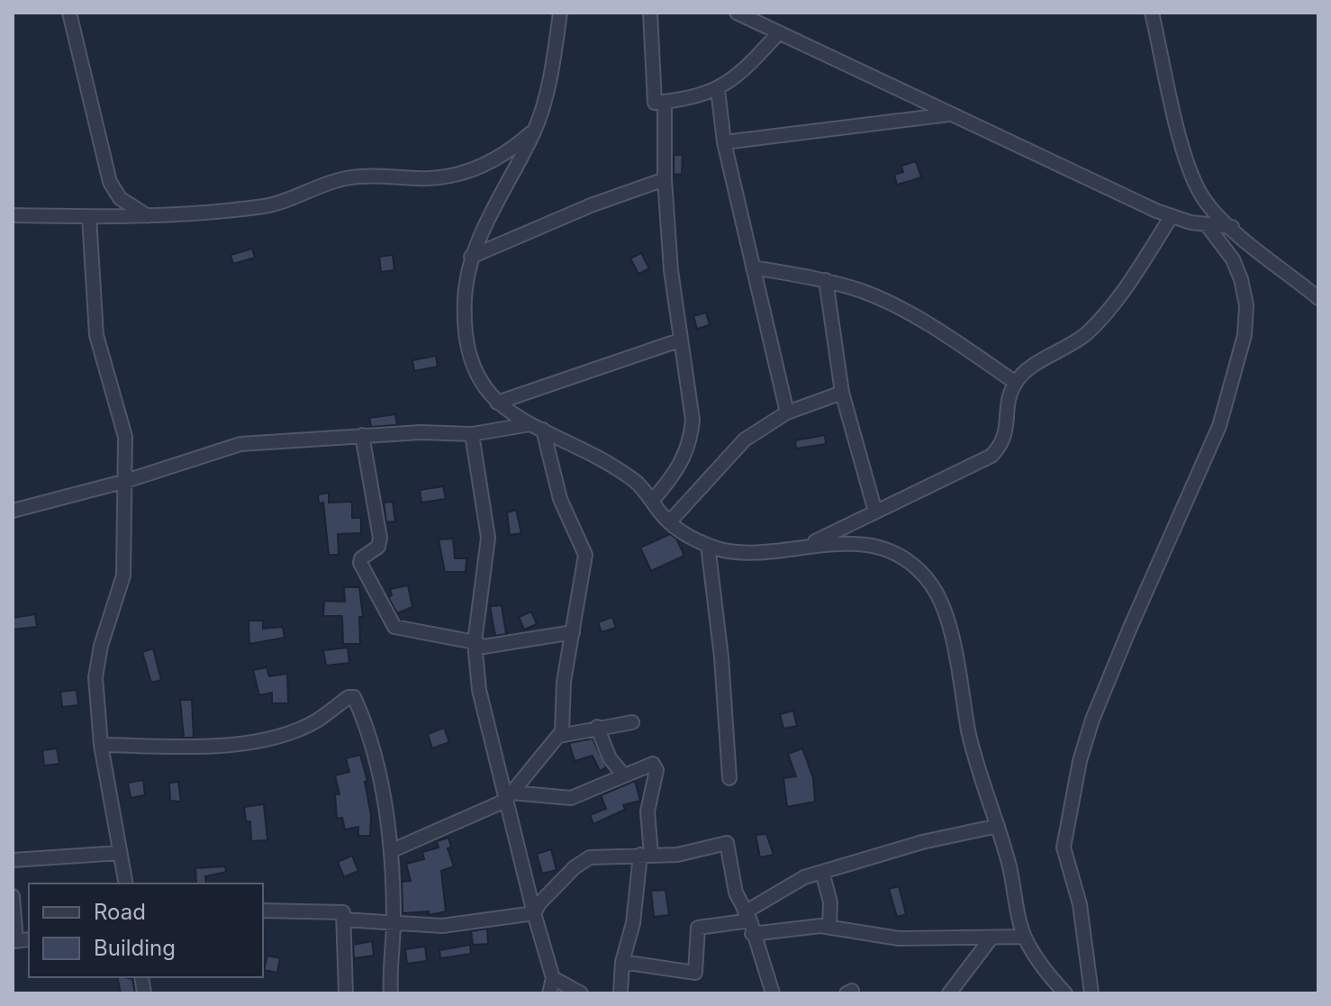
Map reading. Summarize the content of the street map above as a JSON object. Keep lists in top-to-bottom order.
{
  "legend": ["Road", "Building"]
}
